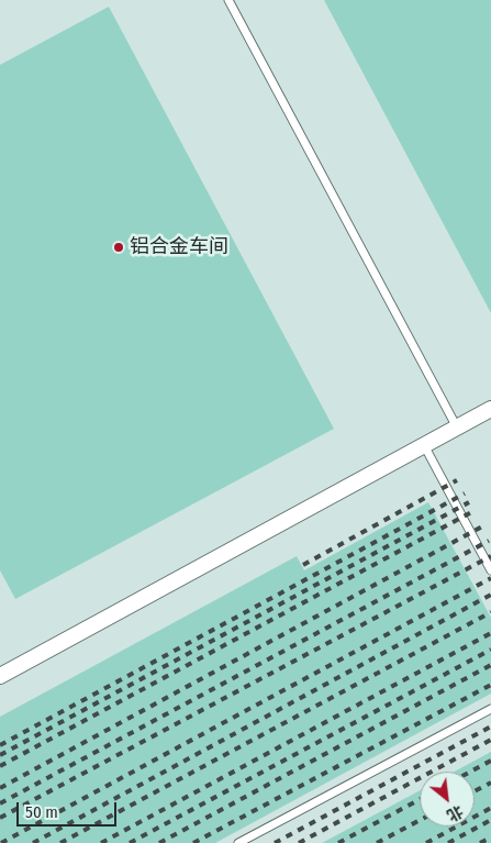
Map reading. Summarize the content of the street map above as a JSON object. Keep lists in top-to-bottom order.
{
  "places": ["铝合金车间"],
  "scale_bar": "50 m",
  "north": "bottom right"
}
